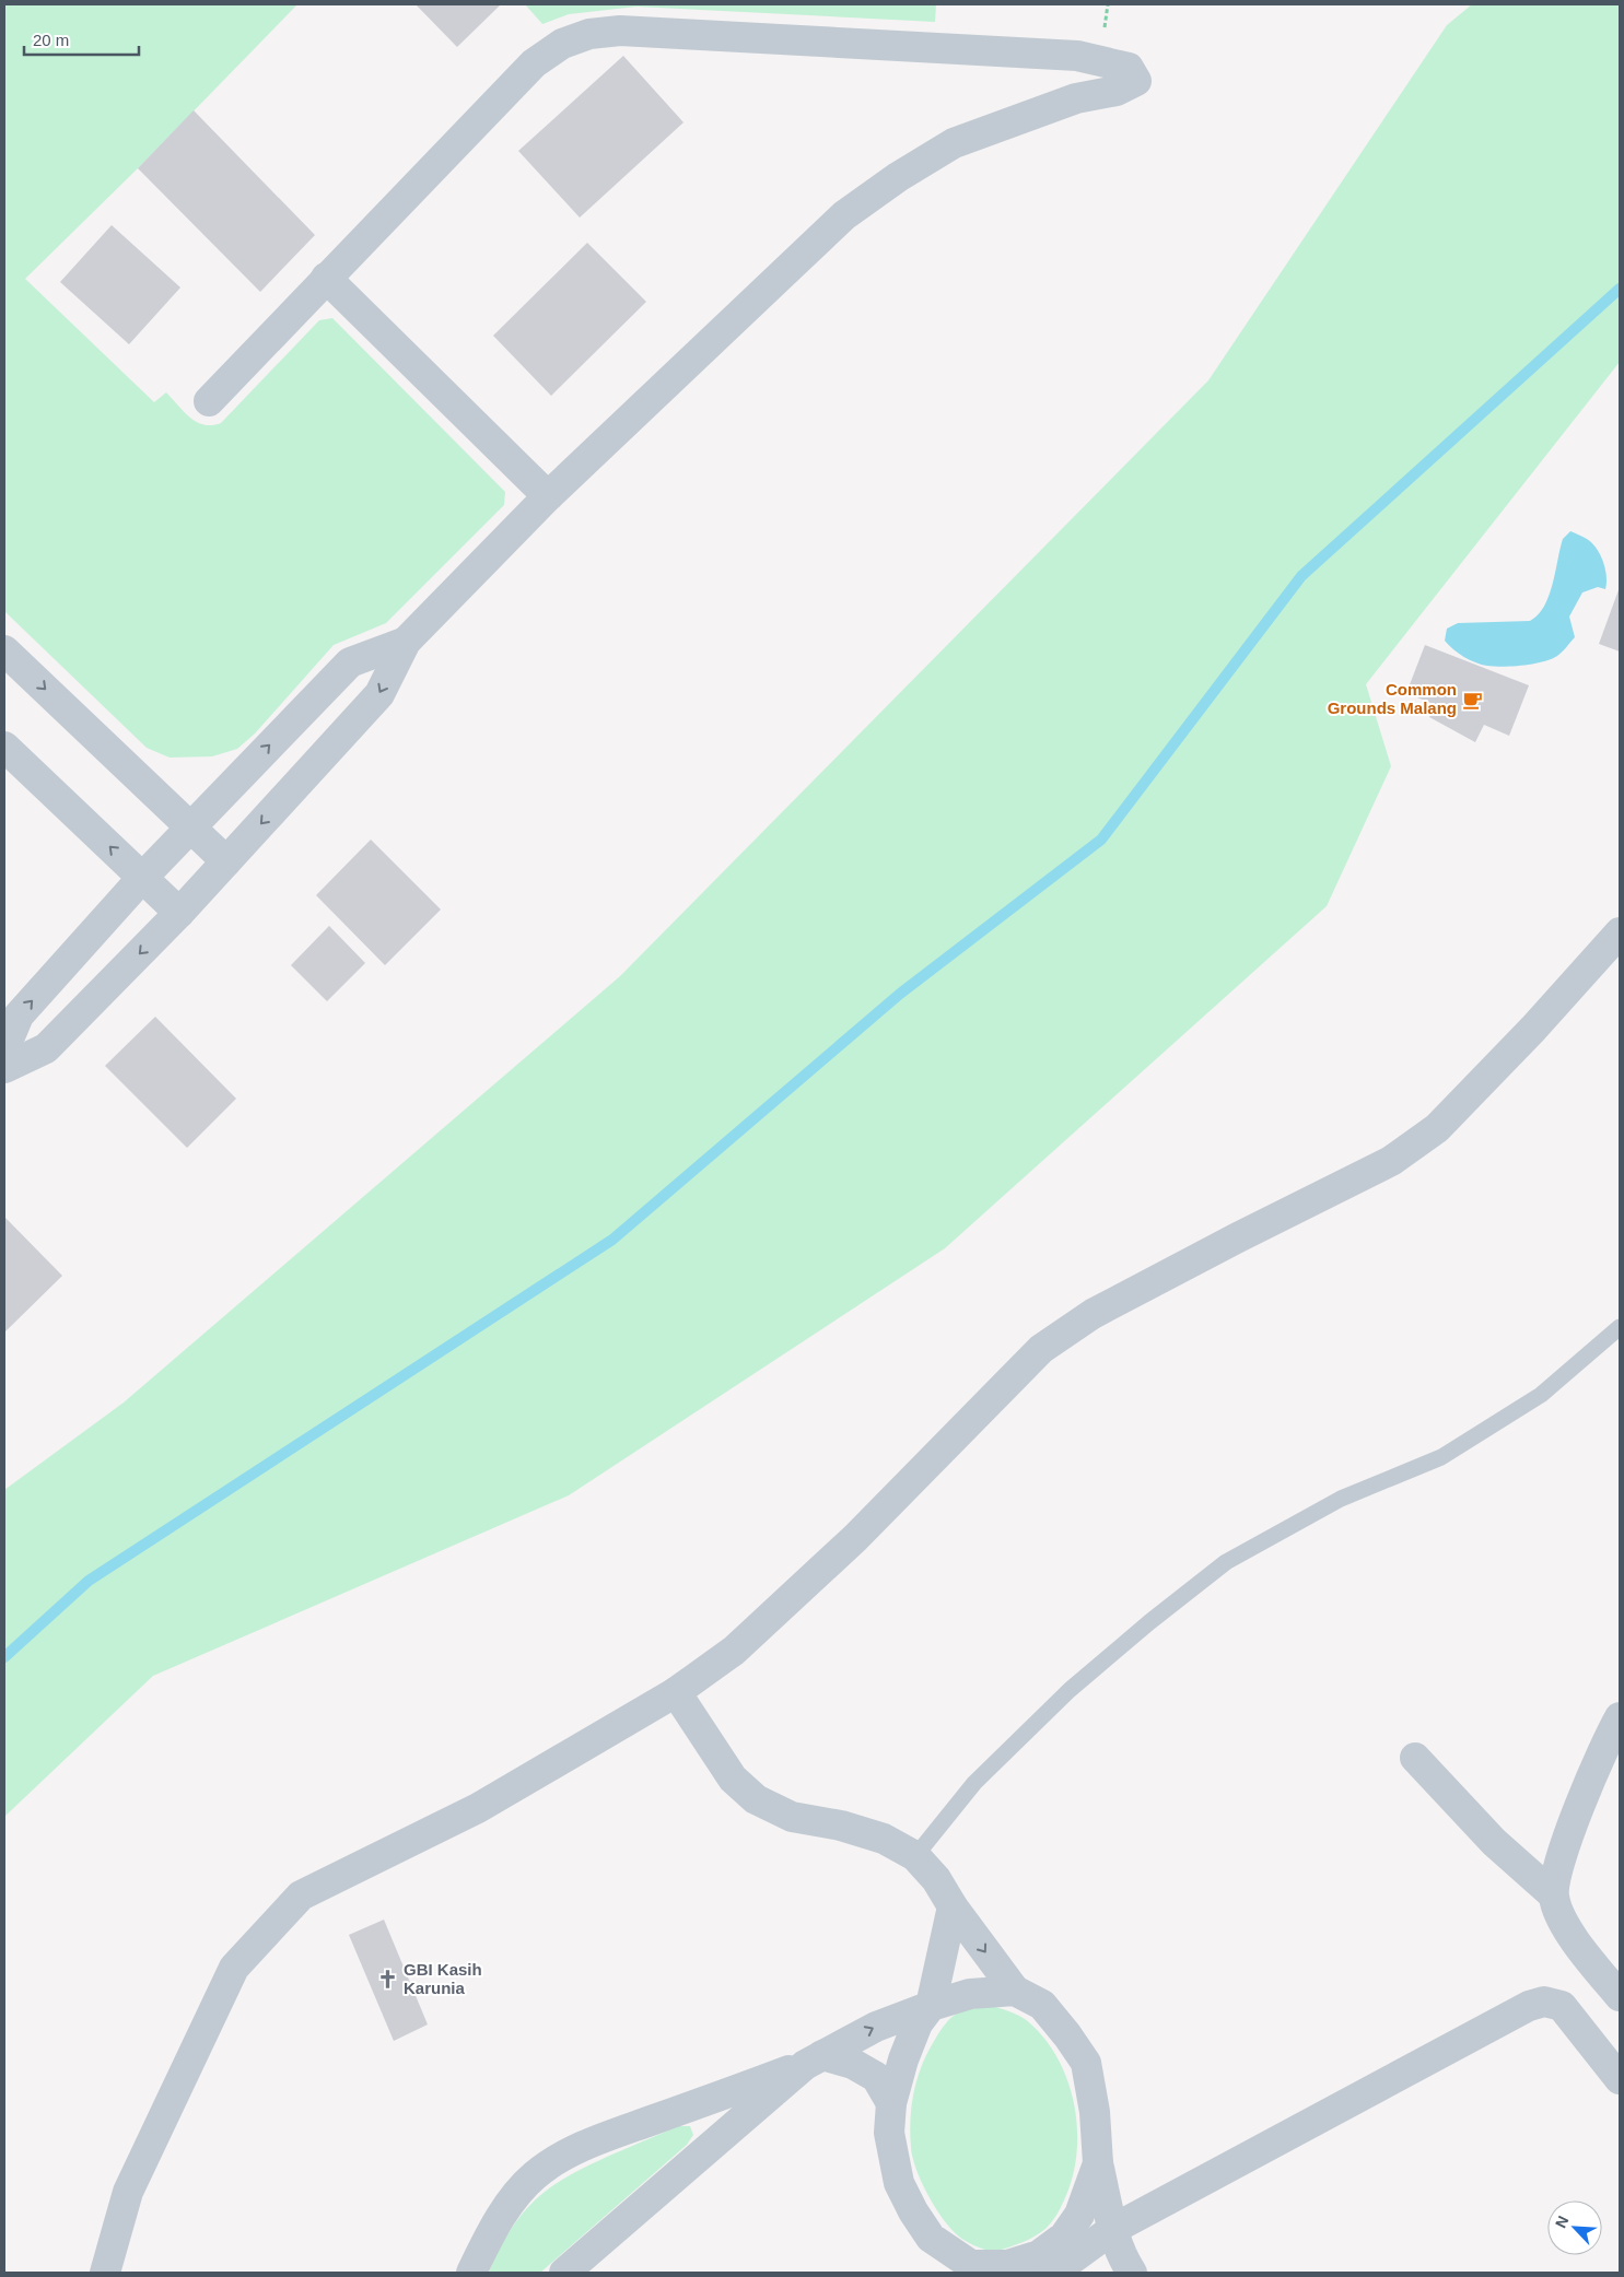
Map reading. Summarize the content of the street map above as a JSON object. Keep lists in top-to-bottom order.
{
  "places": {
    "cafe": ["Common Grounds Malang"],
    "church": ["GBI Kasih Karunia"]
  },
  "scale_bar": "20 m",
  "north": "top left"
}
